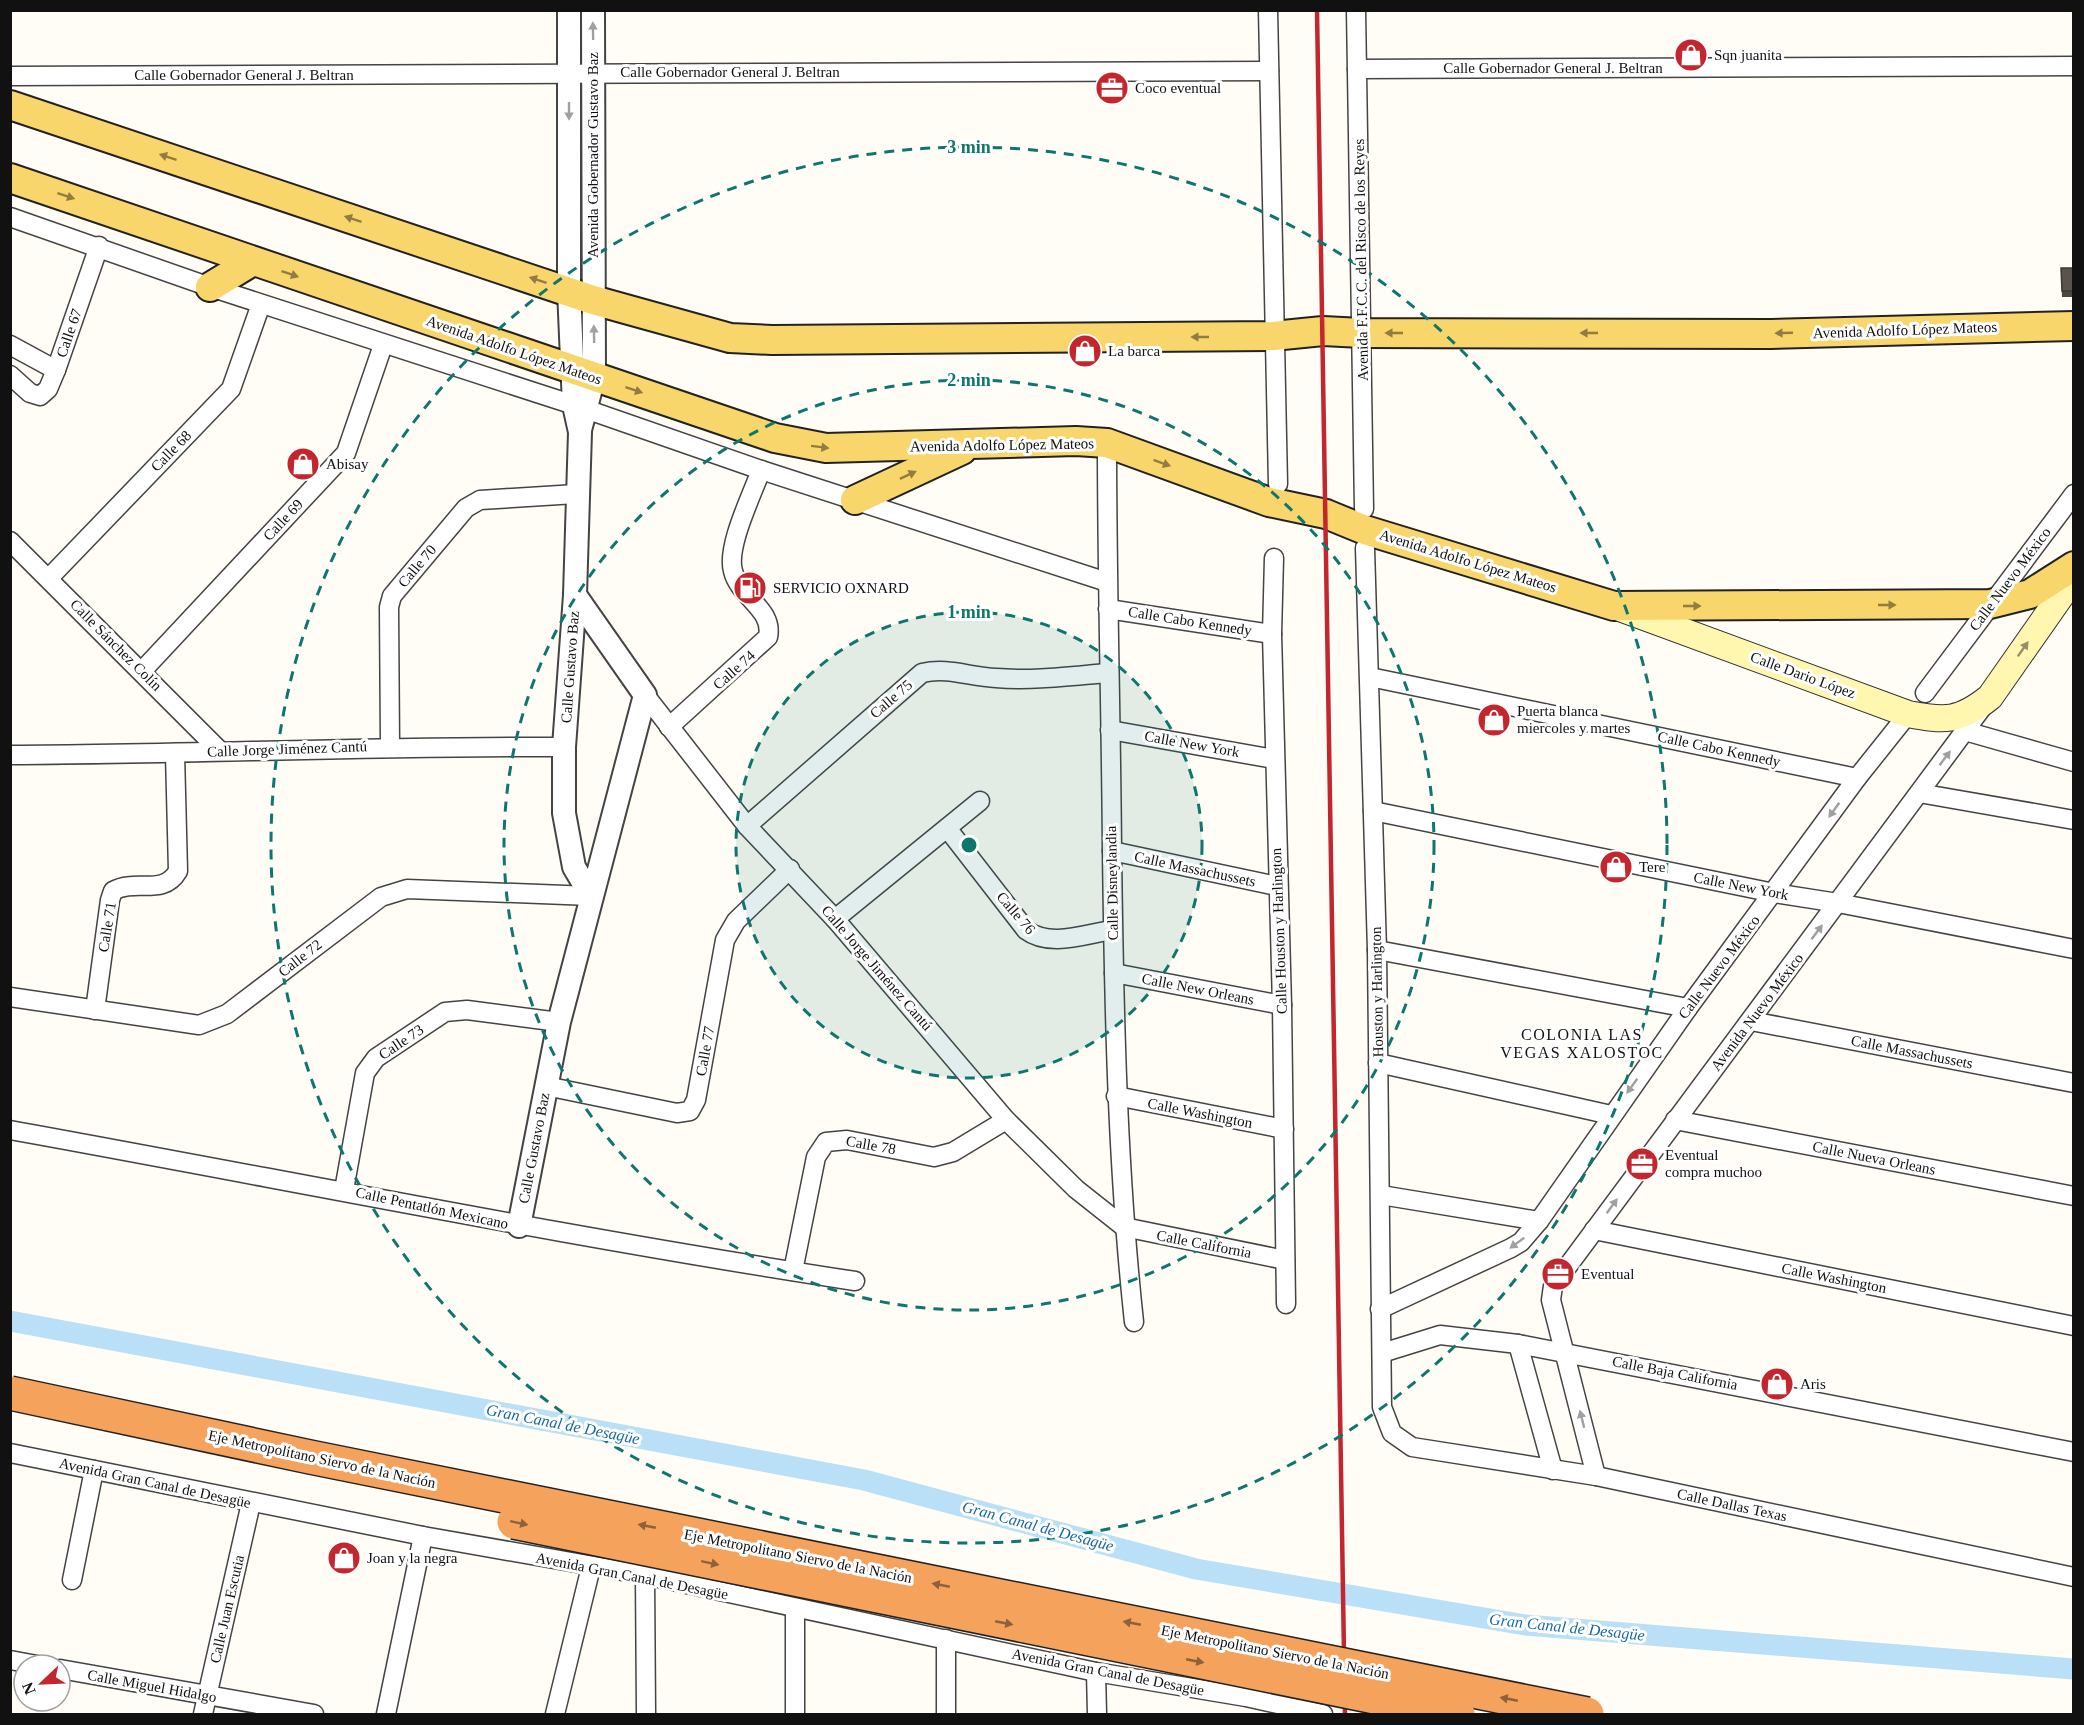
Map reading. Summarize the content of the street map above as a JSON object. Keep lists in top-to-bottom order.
{
  "streets": {
    "highway": ["Eje Metropolitano Siervo de la Nación"],
    "main road": ["Avenida Adolfo López Mateos", "Calle Dario López", "Avenida Nuevo México"],
    "street": [
      "Calle Gobernador General J. Beltran",
      "Avenida Gobernador Gustavo Baz",
      "Avenida F.F.C.C. del Risco de los Reyes",
      "Calle 67",
      "Calle 68",
      "Calle 69",
      "Calle 70",
      "Calle Nuevo México",
      "Calle Cabo Kennedy",
      "Calle Sánchez Colín",
      "Calle Gustavo Baz",
      "Calle 74",
      "Calle 75",
      "Calle New York",
      "Calle Jorge Jiménez Cantú",
      "Calle Massachussets",
      "Calle Disneylandia",
      "Calle 76",
      "Calle 71",
      "Calle Houston y Harlington",
      "Calle 72",
      "Calle New Orleans",
      "Houston y Harlington",
      "Calle 73",
      "Calle 77",
      "Calle Washington",
      "Calle 78",
      "Calle Nueva Orleans",
      "Calle Pentatlón Mexicano",
      "Calle California",
      "Calle Baja California",
      "Avenida Gran Canal de Desagüe",
      "Calle Dallas Texas",
      "Calle Juan Escutia",
      "Calle Miguel Hidalgo"
    ]
  },
  "crossings": [
    ["Calle Gobernador General J. Beltran", "Avenida Gobernador Gustavo Baz"],
    ["Calle Gobernador General J. Beltran", "Avenida F.F.C.C. del Risco de los Reyes"],
    ["Avenida Gobernador Gustavo Baz", "Avenida Adolfo López Mateos"],
    ["Avenida Gobernador Gustavo Baz", "Calle Gustavo Baz"],
    ["Avenida F.F.C.C. del Risco de los Reyes", "Avenida Adolfo López Mateos"],
    ["Avenida Adolfo López Mateos", "Calle Nuevo México"],
    ["Avenida Adolfo López Mateos", "Calle Gustavo Baz"],
    ["Avenida Adolfo López Mateos", "Calle Dario López"],
    ["Avenida Adolfo López Mateos", "Calle Disneylandia"],
    ["Calle 68", "Calle Sánchez Colín"],
    ["Calle 69", "Calle Sánchez Colín"],
    ["Calle 70", "Calle Gustavo Baz"],
    ["Calle 70", "Calle Jorge Jiménez Cantú"],
    ["Calle Nuevo México", "Calle Cabo Kennedy"],
    ["Calle Nuevo México", "Calle Dario López"],
    ["Calle Nuevo México", "Calle New York"],
    ["Calle Nuevo México", "Houston y Harlington"],
    ["Calle Cabo Kennedy", "Calle Disneylandia"],
    ["Calle Cabo Kennedy", "Calle Houston y Harlington"],
    ["Calle Cabo Kennedy", "Houston y Harlington"],
    ["Calle Sánchez Colín", "Calle Jorge Jiménez Cantú"],
    ["Calle Gustavo Baz", "Calle Jorge Jiménez Cantú"],
    ["Calle Gustavo Baz", "Calle 72"],
    ["Calle Gustavo Baz", "Calle 73"],
    ["Calle Gustavo Baz", "Calle 77"],
    ["Calle Gustavo Baz", "Calle Pentatlón Mexicano"],
    ["Calle 74", "Calle Jorge Jiménez Cantú"],
    ["Calle Dario López", "Avenida Nuevo México"],
    ["Calle 75", "Calle Jorge Jiménez Cantú"],
    ["Calle 75", "Calle Disneylandia"],
    ["Calle New York", "Calle Disneylandia"],
    ["Calle New York", "Calle Houston y Harlington"],
    ["Calle New York", "Houston y Harlington"],
    ["Calle New York", "Avenida Nuevo México"],
    ["Calle Jorge Jiménez Cantú", "Calle Disneylandia"],
    ["Calle Jorge Jiménez Cantú", "Calle 71"],
    ["Calle Jorge Jiménez Cantú", "Calle 77"],
    ["Calle Jorge Jiménez Cantú", "Calle 78"],
    ["Calle Jorge Jiménez Cantú", "Calle California"],
    ["Calle Massachussets", "Calle Disneylandia"],
    ["Calle Massachussets", "Calle Houston y Harlington"],
    ["Calle Massachussets", "Avenida Nuevo México"],
    ["Calle Disneylandia", "Calle 76"],
    ["Calle Disneylandia", "Calle New Orleans"],
    ["Calle Disneylandia", "Calle Washington"],
    ["Calle Disneylandia", "Calle California"],
    ["Calle 71", "Calle 72"],
    ["Calle Houston y Harlington", "Calle New Orleans"],
    ["Calle Houston y Harlington", "Calle Washington"],
    ["Calle Houston y Harlington", "Calle California"],
    ["Houston y Harlington", "Calle Baja California"],
    ["Houston y Harlington", "Calle Dallas Texas"],
    ["Avenida Nuevo México", "Calle Washington"],
    ["Avenida Nuevo México", "Calle Nueva Orleans"],
    ["Avenida Nuevo México", "Calle Baja California"],
    ["Avenida Nuevo México", "Calle Dallas Texas"],
    ["Calle 73", "Calle Pentatlón Mexicano"],
    ["Calle 78", "Calle Pentatlón Mexicano"],
    ["Avenida Gran Canal de Desagüe", "Calle Juan Escutia"],
    ["Calle Juan Escutia", "Calle Miguel Hidalgo"]
  ],
  "one_way": ["Calle Nuevo México", "Avenida Nuevo México"],
  "districts": ["COLONIA LAS VEGAS XALOSTOC"],
  "water": ["Gran Canal de Desagüe"],
  "places": {
    "shop": [
      "Sqn juanita",
      "La barca",
      "Abisay",
      "Puerta blanca miercoles y martes",
      "Tere",
      "Aris",
      "Joan y la negra"
    ],
    "office": ["Coco eventual", "Eventual compra muchoo", "Eventual"],
    "fuel station": ["SERVICIO OXNARD"]
  },
  "north": "bottom left",
  "rings": ["3 min", "2 min", "1 min"]
}
